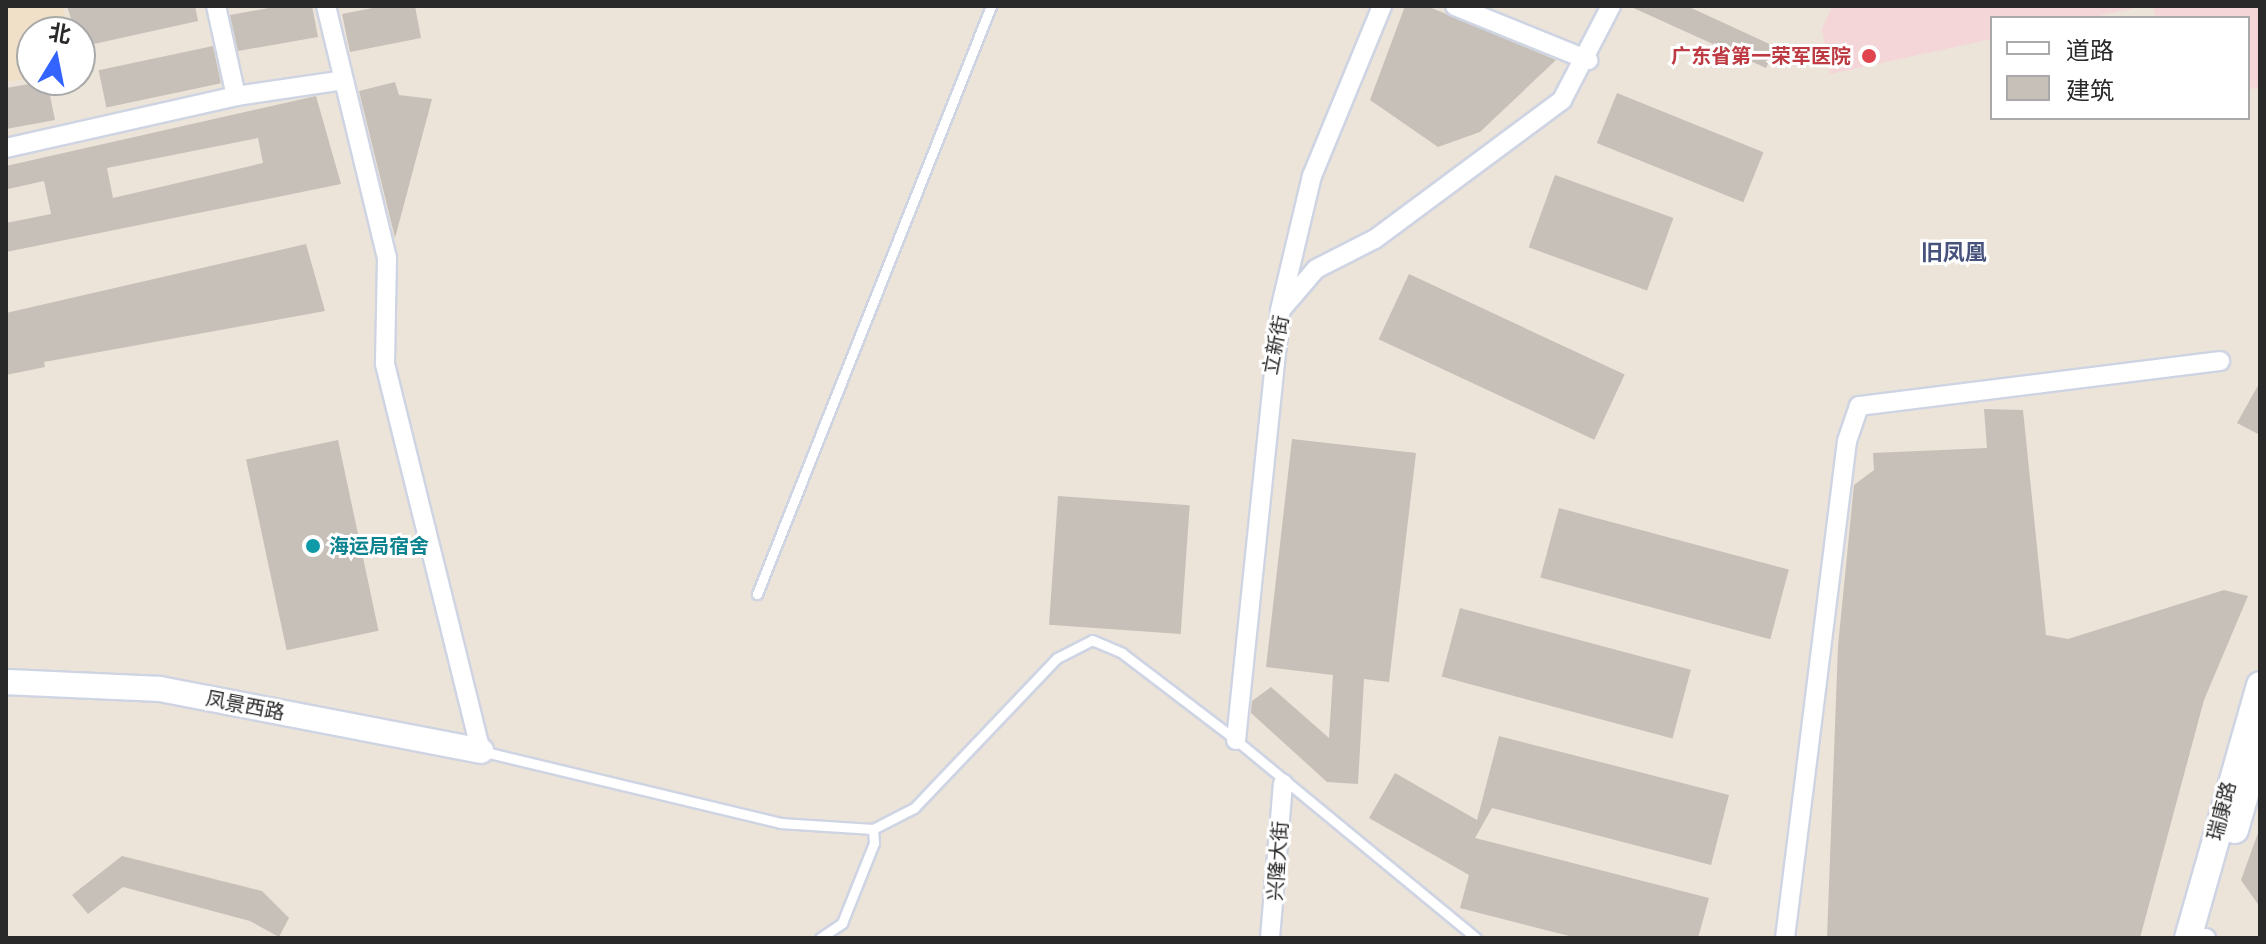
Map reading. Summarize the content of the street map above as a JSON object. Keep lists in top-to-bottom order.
{
  "streets": {
    "main road": ["瑞康路"],
    "street": ["立新街", "凤景西路", "兴隆大街"]
  },
  "districts": ["旧凤凰"],
  "places": ["广东省第一荣军医院", "海运局宿舍"],
  "legend": ["道路", "建筑"],
  "north": "top"
}
